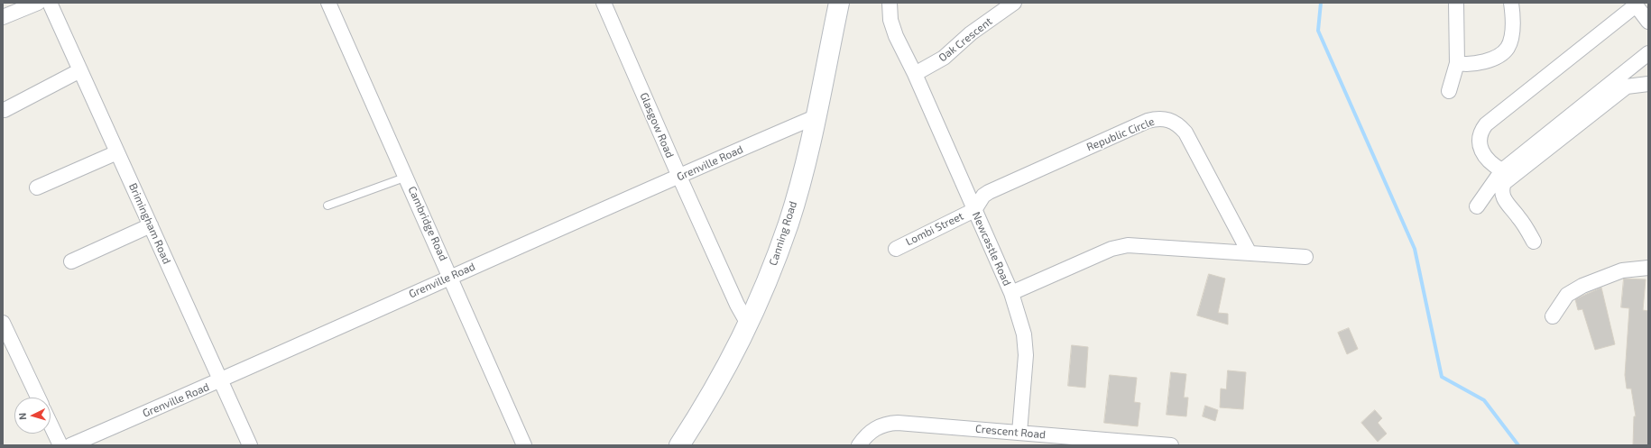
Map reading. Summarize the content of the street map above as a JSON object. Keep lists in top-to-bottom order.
{
  "streets": {
    "main road": ["Canning Road"],
    "street": [
      "Oak Crescent",
      "Glasgow Road",
      "Republic Circle",
      "Grenville Road",
      "Brimingham Road",
      "Cambridge Road",
      "Lombi Street",
      "Newcastle Road",
      "Crescent Road"
    ]
  },
  "crossings": [
    ["Oak Crescent", "Newcastle Road"],
    ["Glasgow Road", "Grenville Road"],
    ["Glasgow Road", "Canning Road"],
    ["Republic Circle", "Lombi Street"],
    ["Republic Circle", "Newcastle Road"],
    ["Grenville Road", "Brimingham Road"],
    ["Grenville Road", "Cambridge Road"],
    ["Grenville Road", "Canning Road"],
    ["Lombi Street", "Newcastle Road"],
    ["Newcastle Road", "Crescent Road"]
  ],
  "north": "left"
}
